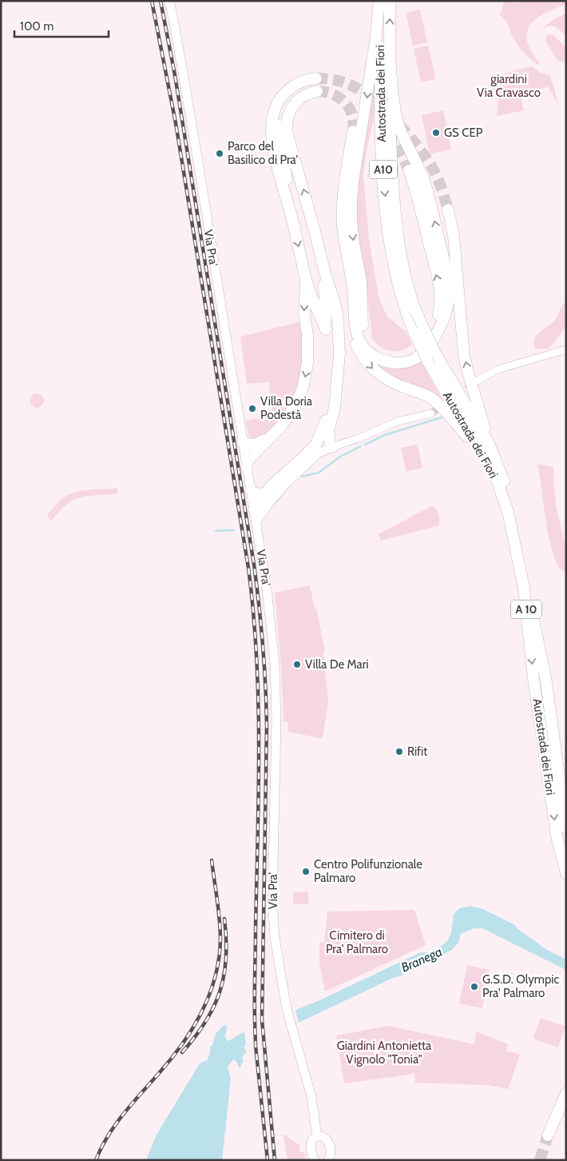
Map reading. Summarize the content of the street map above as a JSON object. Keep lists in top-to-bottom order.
{
  "streets": {
    "highway": ["Autostrada dei Fiori", "A10", "A 10"],
    "main road": ["Via Pra'"]
  },
  "water": ["Branega"],
  "parks": ["giardini Via Cravasco", "Cimitero di Pra' Palmaro", "Giardini Antonietta Vignolo \"Tonia\""],
  "places": [
    "GS CEP",
    "Parco del Basilico di Pra'",
    "Villa Doria Podestà",
    "Villa De Mari",
    "Rifit",
    "Centro Polifunzionale Palmaro",
    "G.S.D. Olympic Pra' Palmaro"
  ],
  "scale_bar": "100 m"
}
